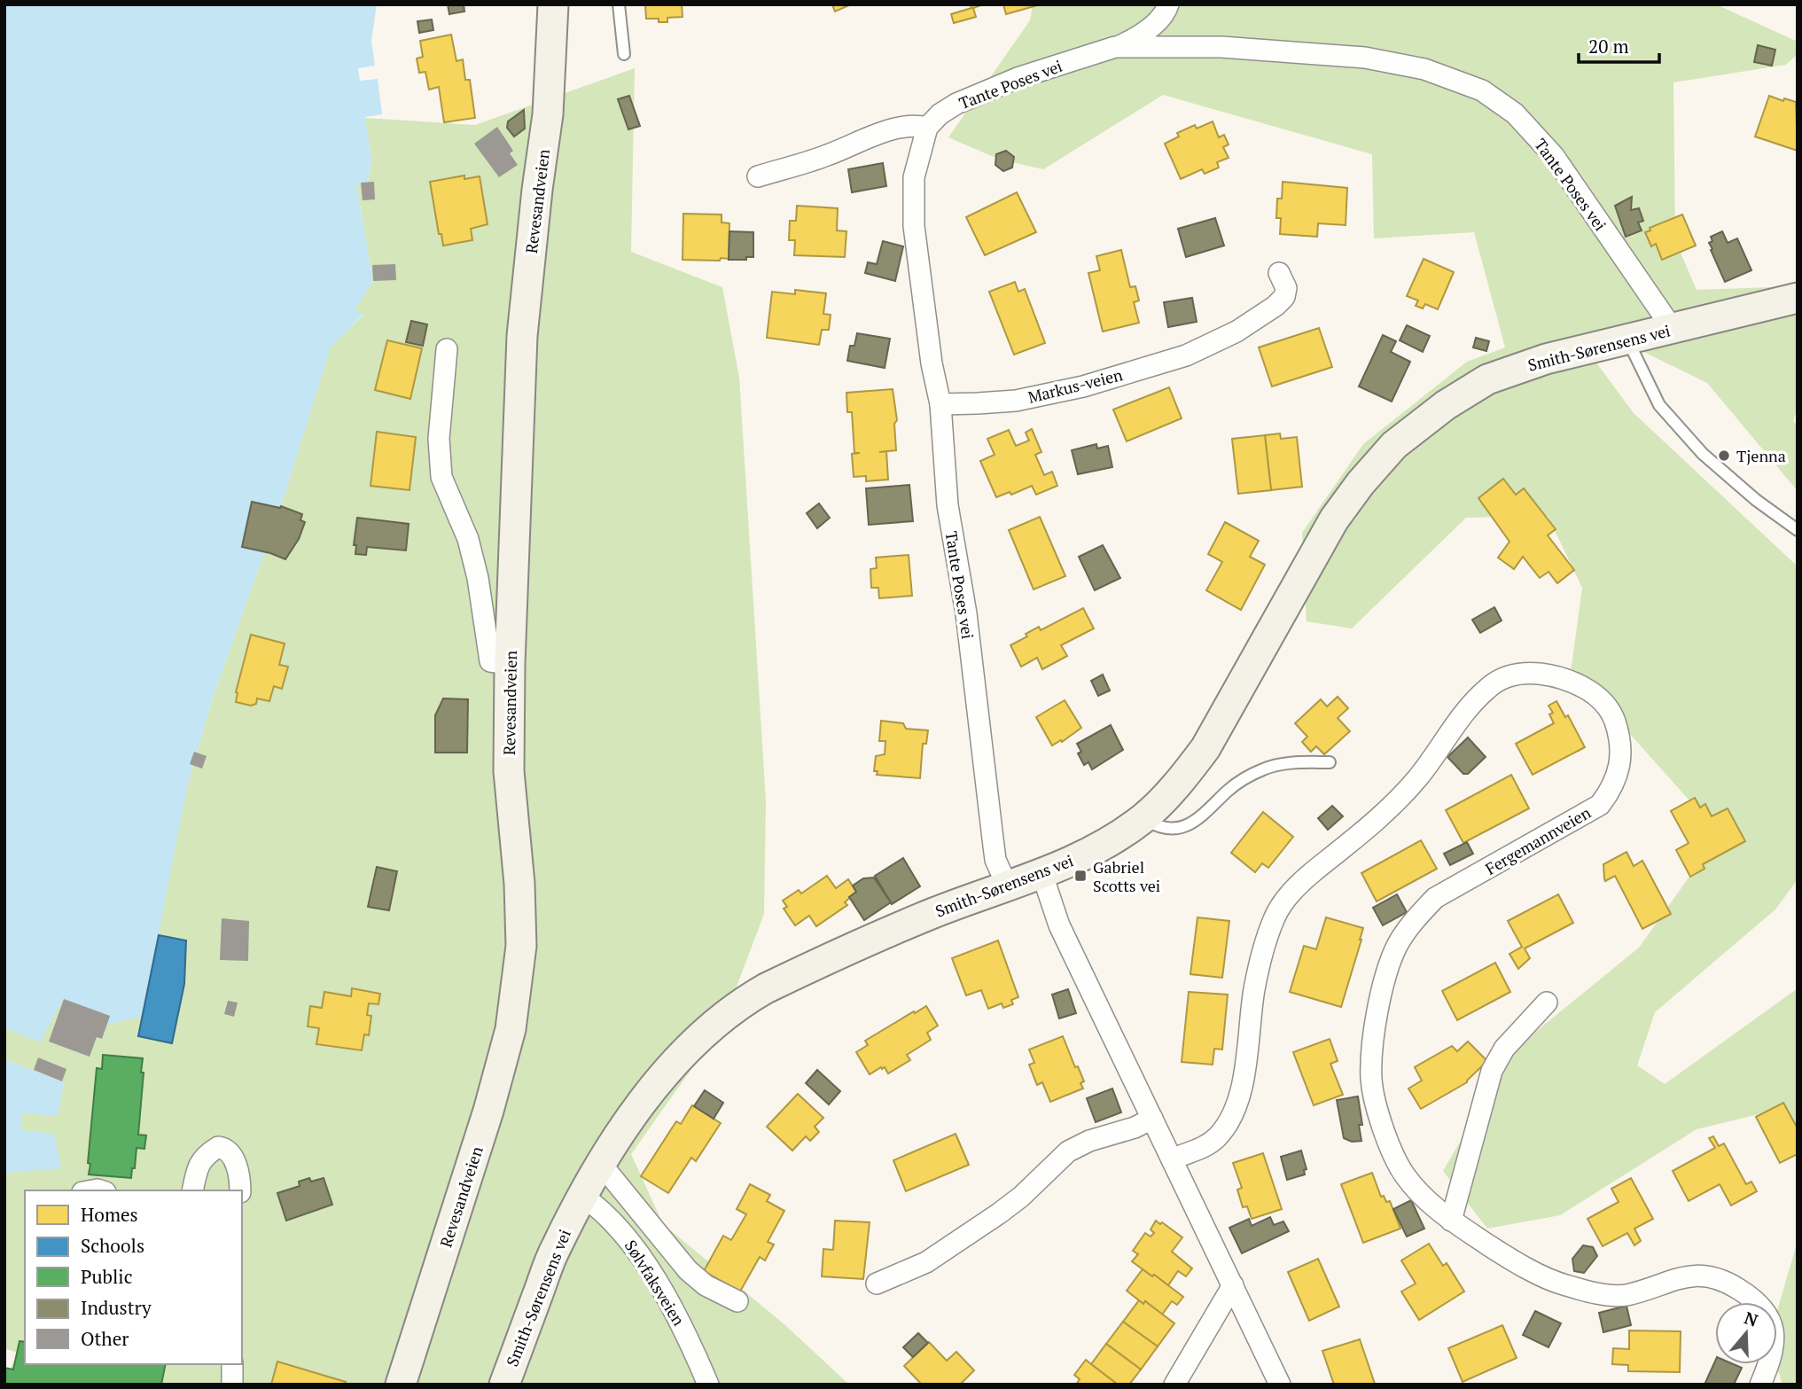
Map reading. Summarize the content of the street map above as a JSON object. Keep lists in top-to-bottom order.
{
  "streets": {
    "main road": ["Revesandveien", "Smith-Sørensens vei"],
    "street": [
      "Tante Poses vei",
      "Markus-veien",
      "Fergemannveien",
      "Sølvfaksveien"
    ]
  },
  "crossings": [
    ["Tante Poses vei", "Smith-Sørensens vei"],
    ["Tante Poses vei", "Markus-veien"],
    ["Smith-Sørensens vei", "Sølvfaksveien"]
  ],
  "places": {
    "other": ["Tjenna"],
    "transit": ["Gabriel Scotts vei"]
  },
  "legend": [
    "Homes",
    "Schools",
    "Public",
    "Industry",
    "Other"
  ],
  "scale_bar": "20 m",
  "north": "top"
}
